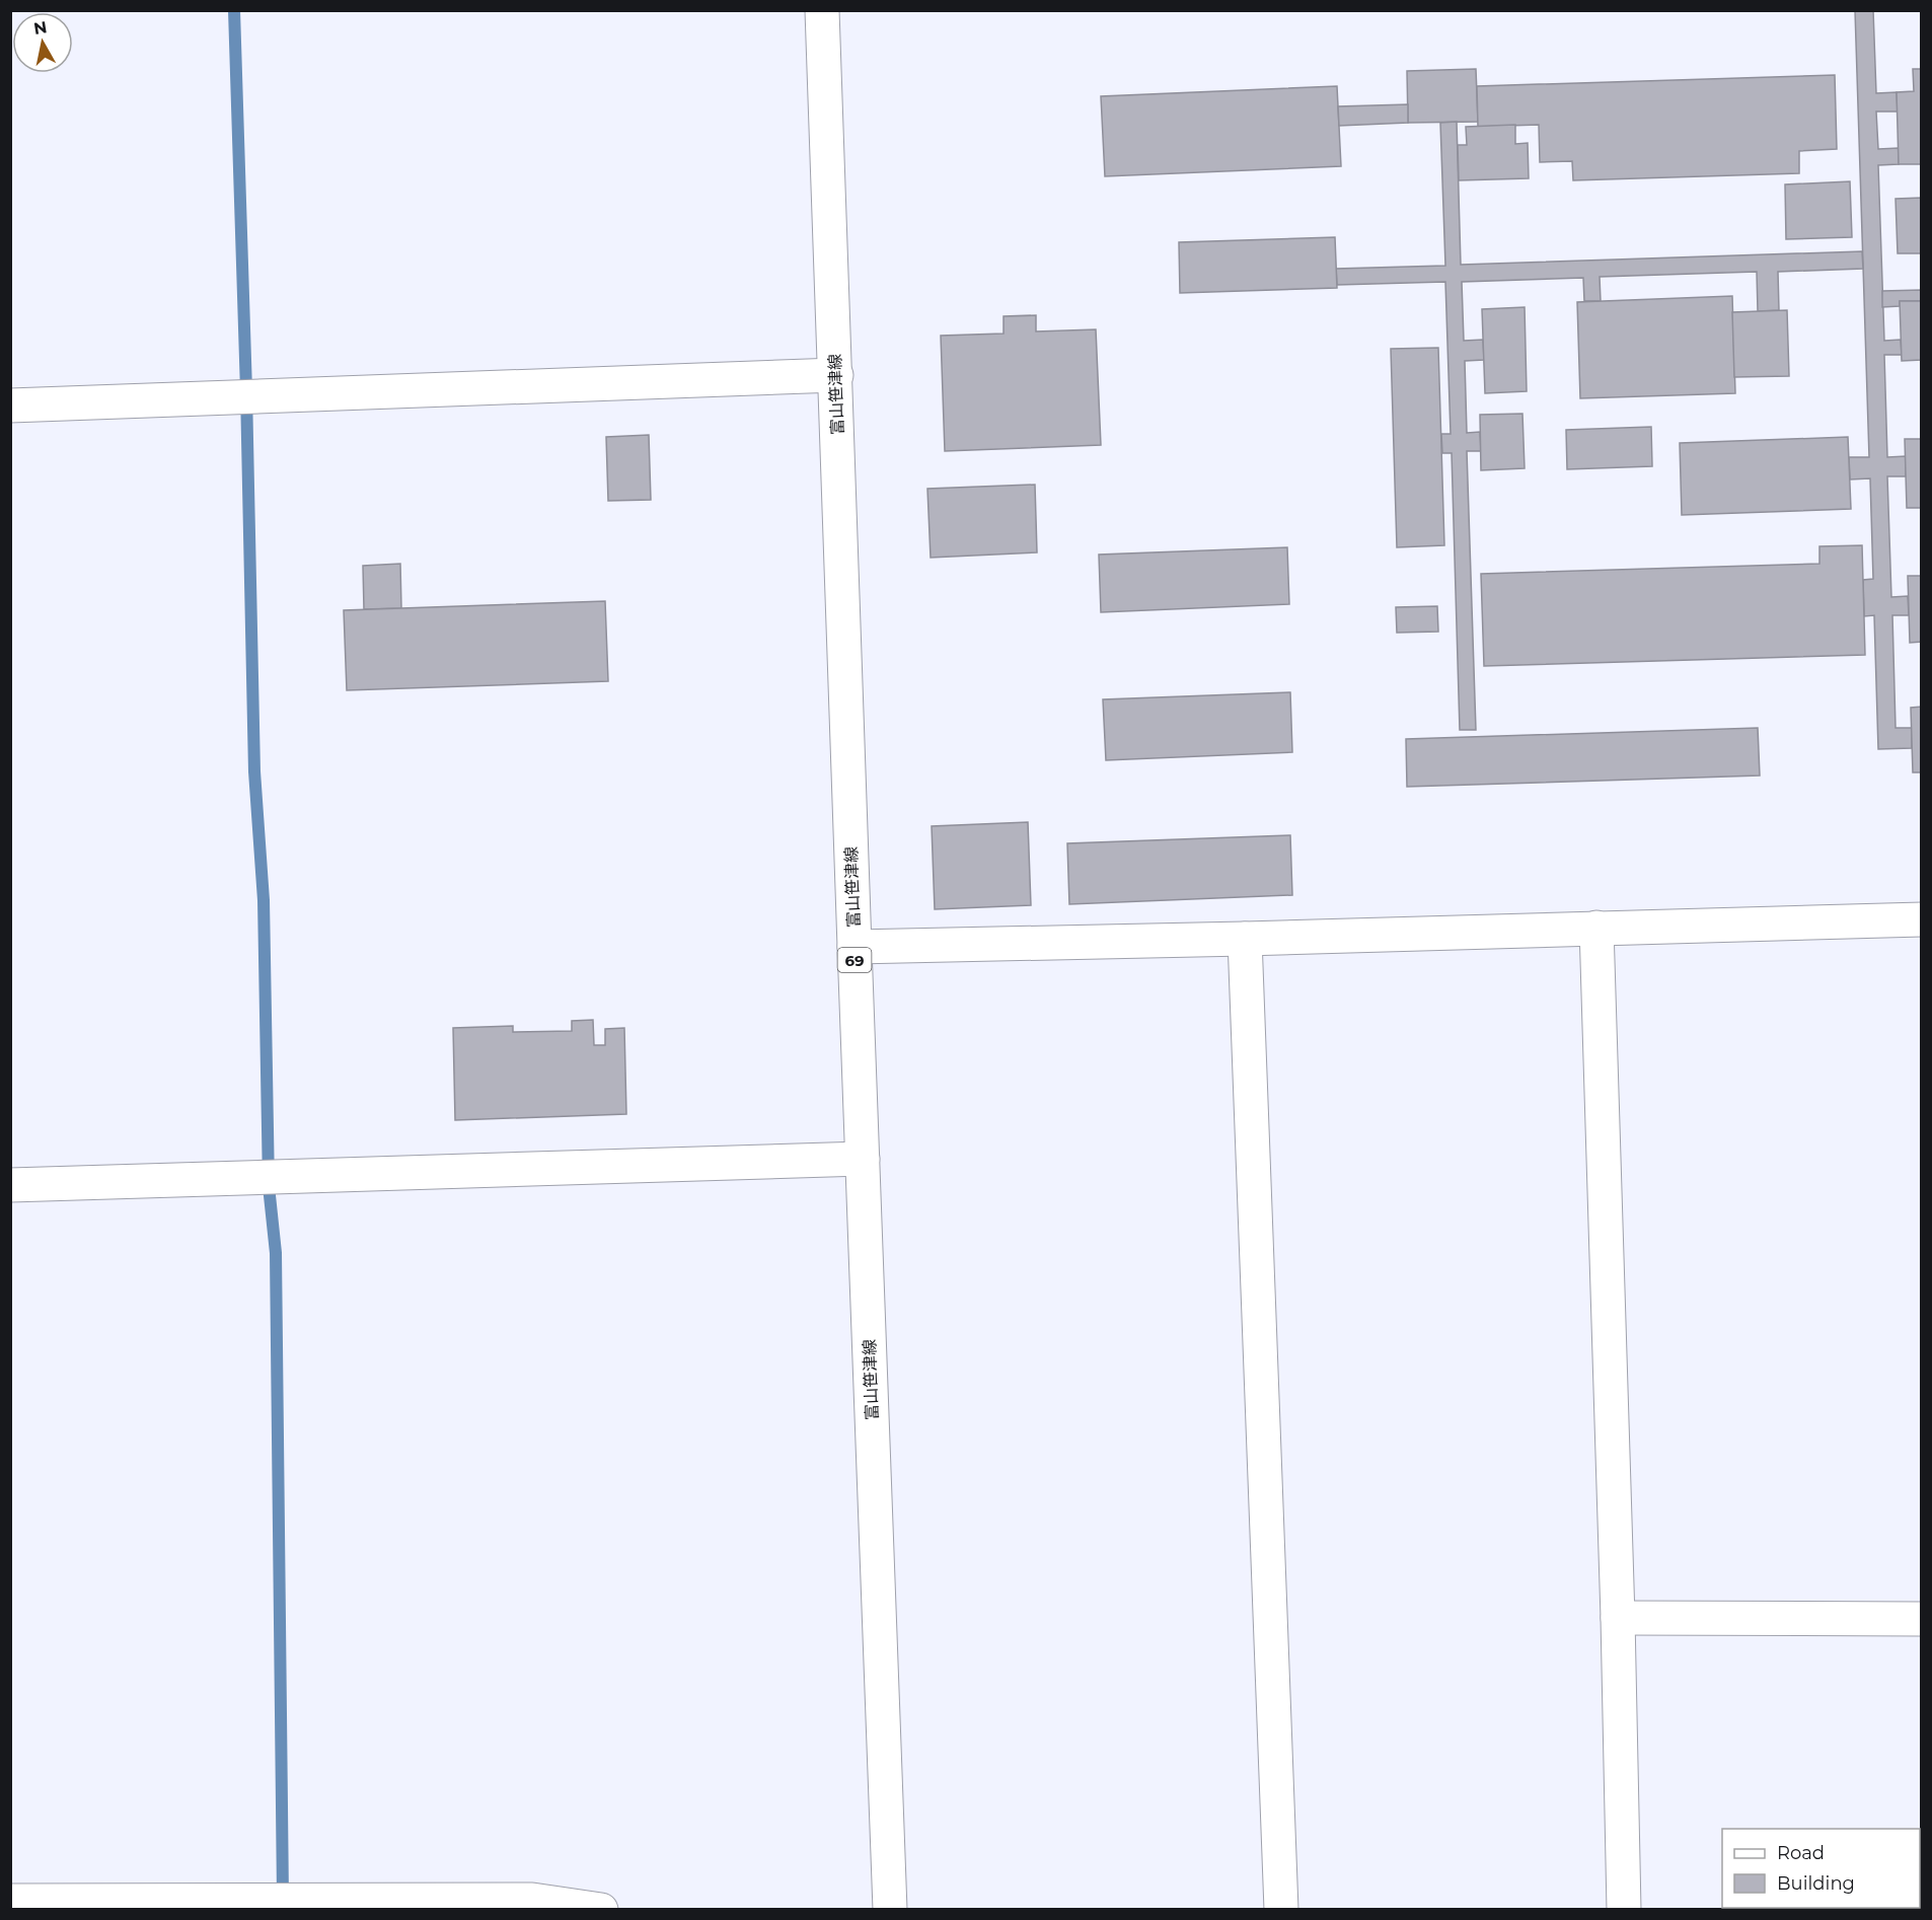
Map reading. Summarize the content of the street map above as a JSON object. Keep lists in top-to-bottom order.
{
  "streets": {
    "street": ["富山笹津線", "69"]
  },
  "legend": ["Road", "Building"],
  "north": "top"
}
